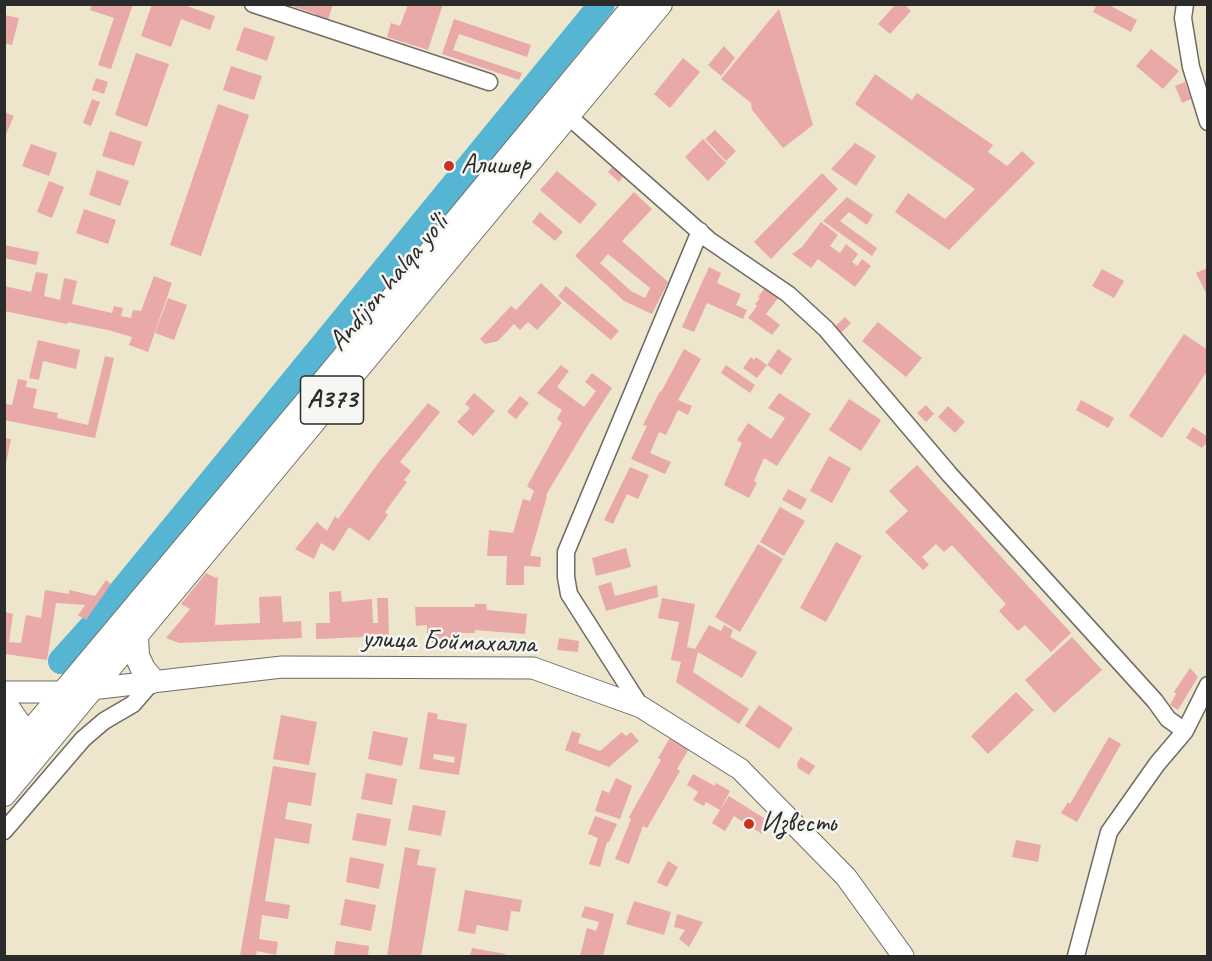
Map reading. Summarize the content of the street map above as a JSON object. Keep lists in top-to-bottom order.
{
  "streets": {
    "highway": ["Andijon halqa yo‘li", "A373"],
    "main road": ["улица Боймахалла"]
  },
  "crossings": [
    ["Andijon halqa yo‘li", "улица Боймахалла"]
  ],
  "places": ["Алишер", "Известь"]
}
